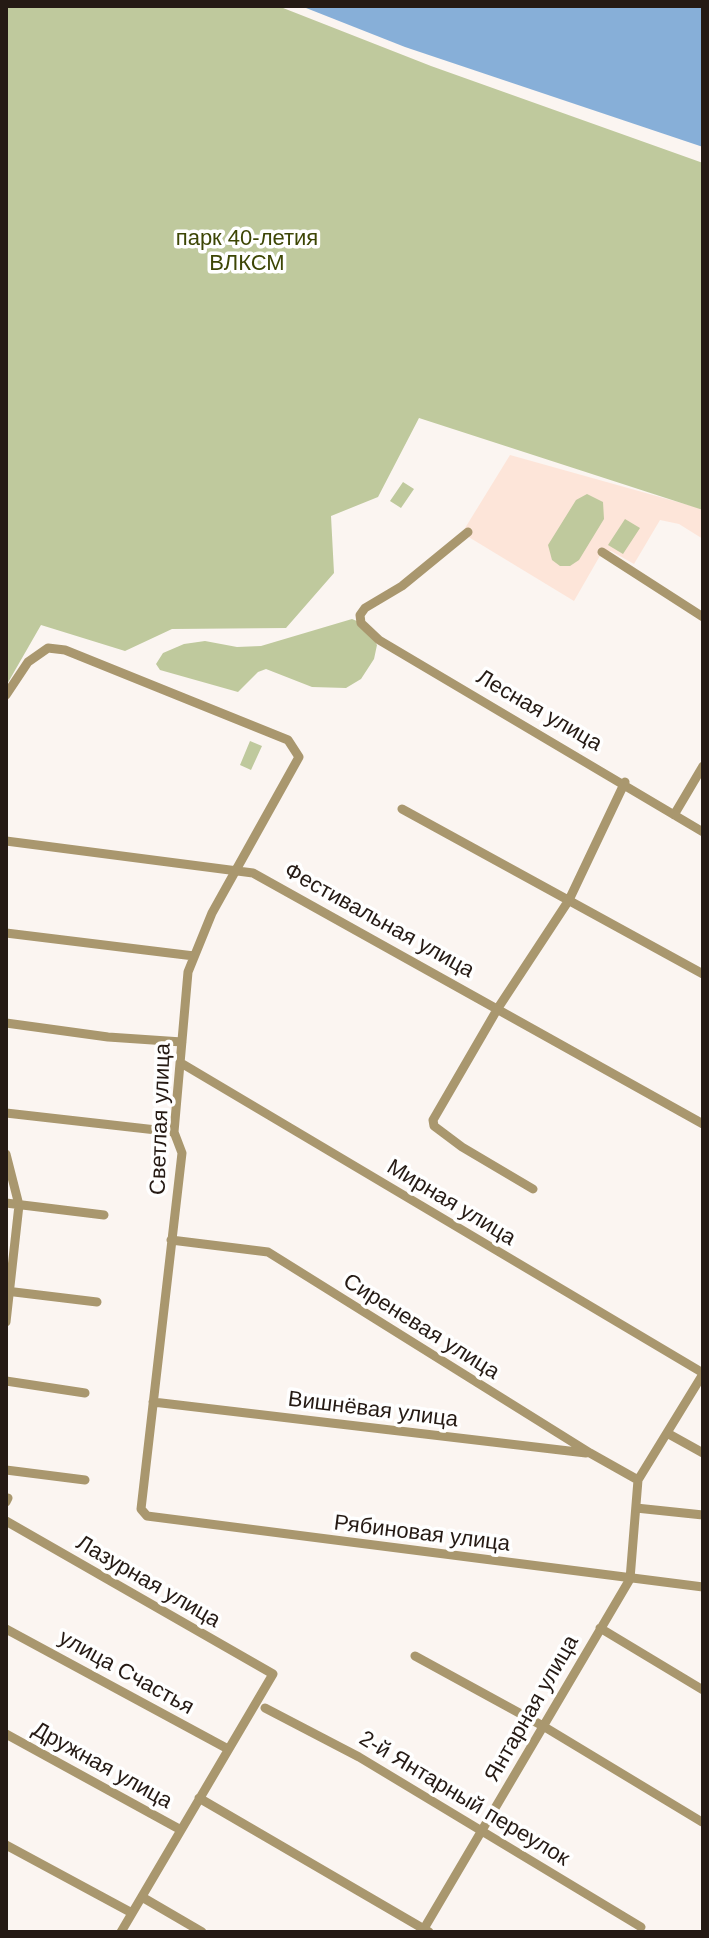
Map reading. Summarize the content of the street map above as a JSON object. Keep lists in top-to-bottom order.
{
  "streets": {
    "street": [
      "Лесная улица",
      "Фестивальная улица",
      "Светлая улица",
      "Мирная улица",
      "Сиреневая улица",
      "Вишнёвая улица",
      "Рябиновая улица",
      "Лазурная улица",
      "улица Счастья",
      "Янтарная улица",
      "Дружная улица",
      "2-й Янтарный переулок"
    ]
  },
  "crossings": [
    ["Фестивальная улица", "Светлая улица"],
    ["Светлая улица", "Мирная улица"],
    ["Светлая улица", "Сиреневая улица"],
    ["Светлая улица", "Вишнёвая улица"],
    ["Светлая улица", "Рябиновая улица"],
    ["Сиреневая улица", "Вишнёвая улица"],
    ["Рябиновая улица", "Янтарная улица"],
    ["Лазурная улица", "улица Счастья"],
    ["Янтарная улица", "2-й Янтарный переулок"]
  ],
  "parks": ["парк 40-летия ВЛКСМ"]
}
